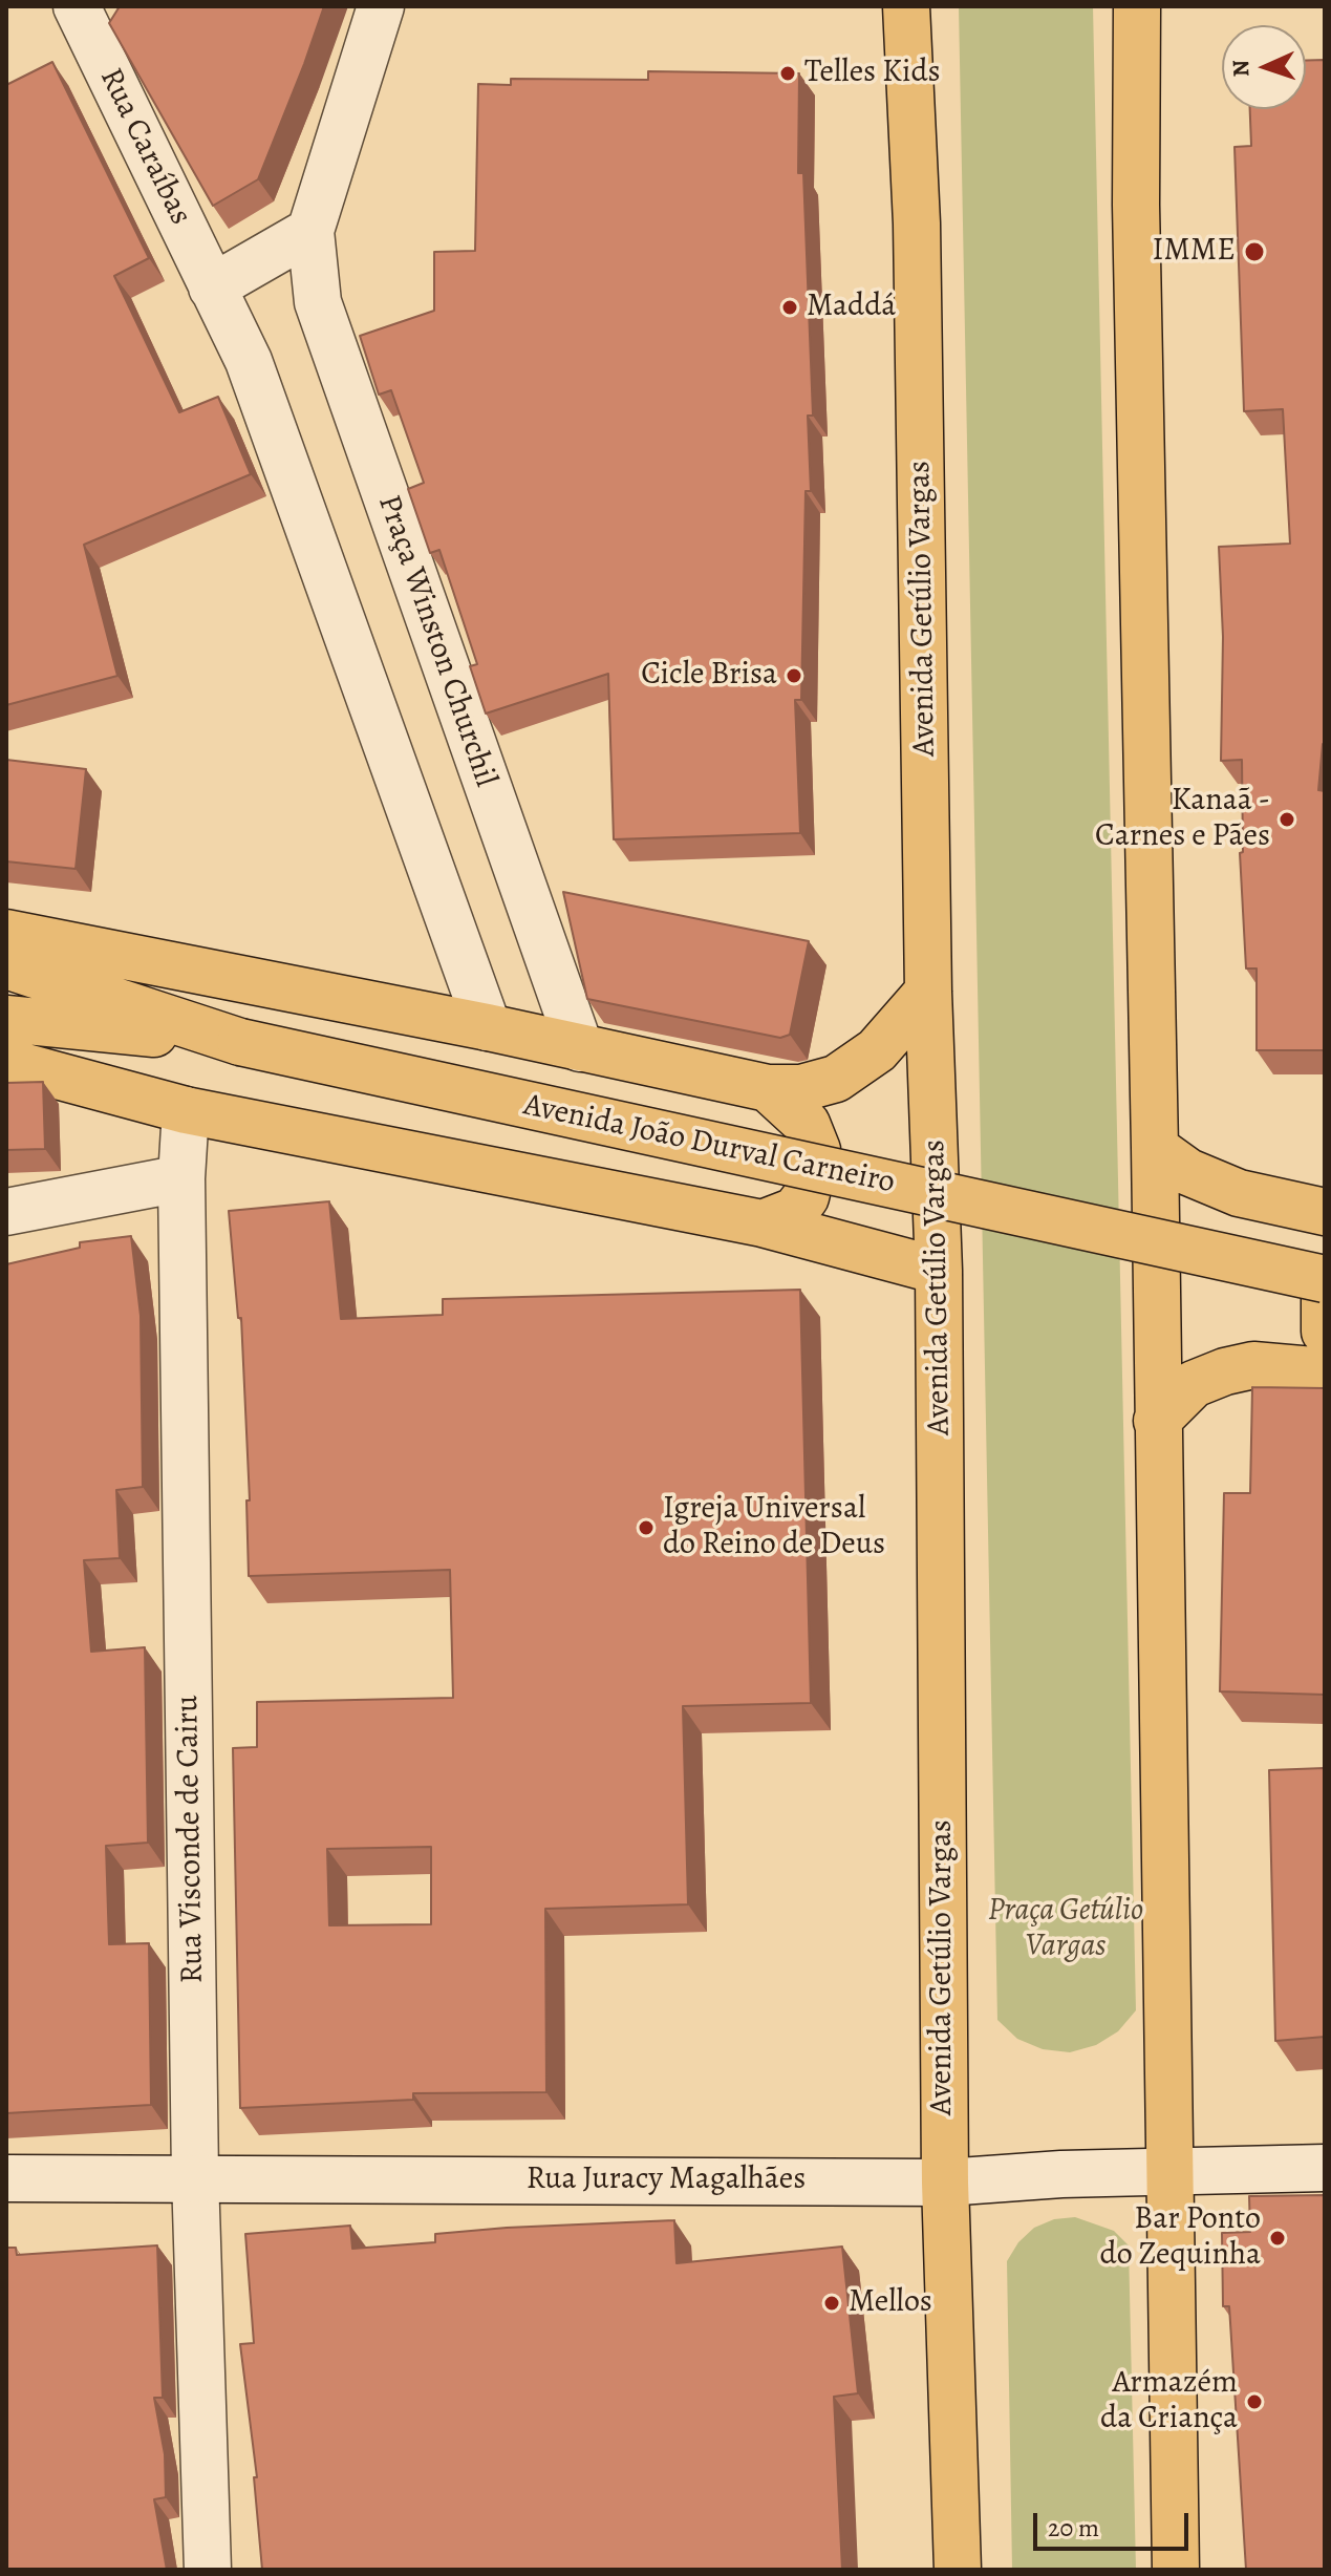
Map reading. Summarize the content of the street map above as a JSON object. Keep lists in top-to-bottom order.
{
  "streets": {
    "main road": ["Avenida Getúlio Vargas", "Avenida João Durval Carneiro"],
    "street": [
      "Rua Caraíbas",
      "Praça Winston Churchil",
      "Rua Visconde de Cairu",
      "Rua Juracy Magalhães"
    ]
  },
  "crossings": [
    ["Avenida Getúlio Vargas", "Avenida João Durval Carneiro"],
    ["Avenida Getúlio Vargas", "Rua Juracy Magalhães"],
    ["Avenida João Durval Carneiro", "Rua Visconde de Cairu"],
    ["Rua Visconde de Cairu", "Rua Juracy Magalhães"]
  ],
  "parks": ["Praça Getúlio Vargas"],
  "places": [
    "Telles Kids",
    "IMME",
    "Maddá",
    "Cicle Brisa",
    "Kanaã - Carnes e Pães",
    "Igreja Universal do Reino de Deus",
    "Bar Ponto do Zequinha",
    "Mellos",
    "Armazém da Criança"
  ],
  "scale_bar": "20 m",
  "north": "left"
}
